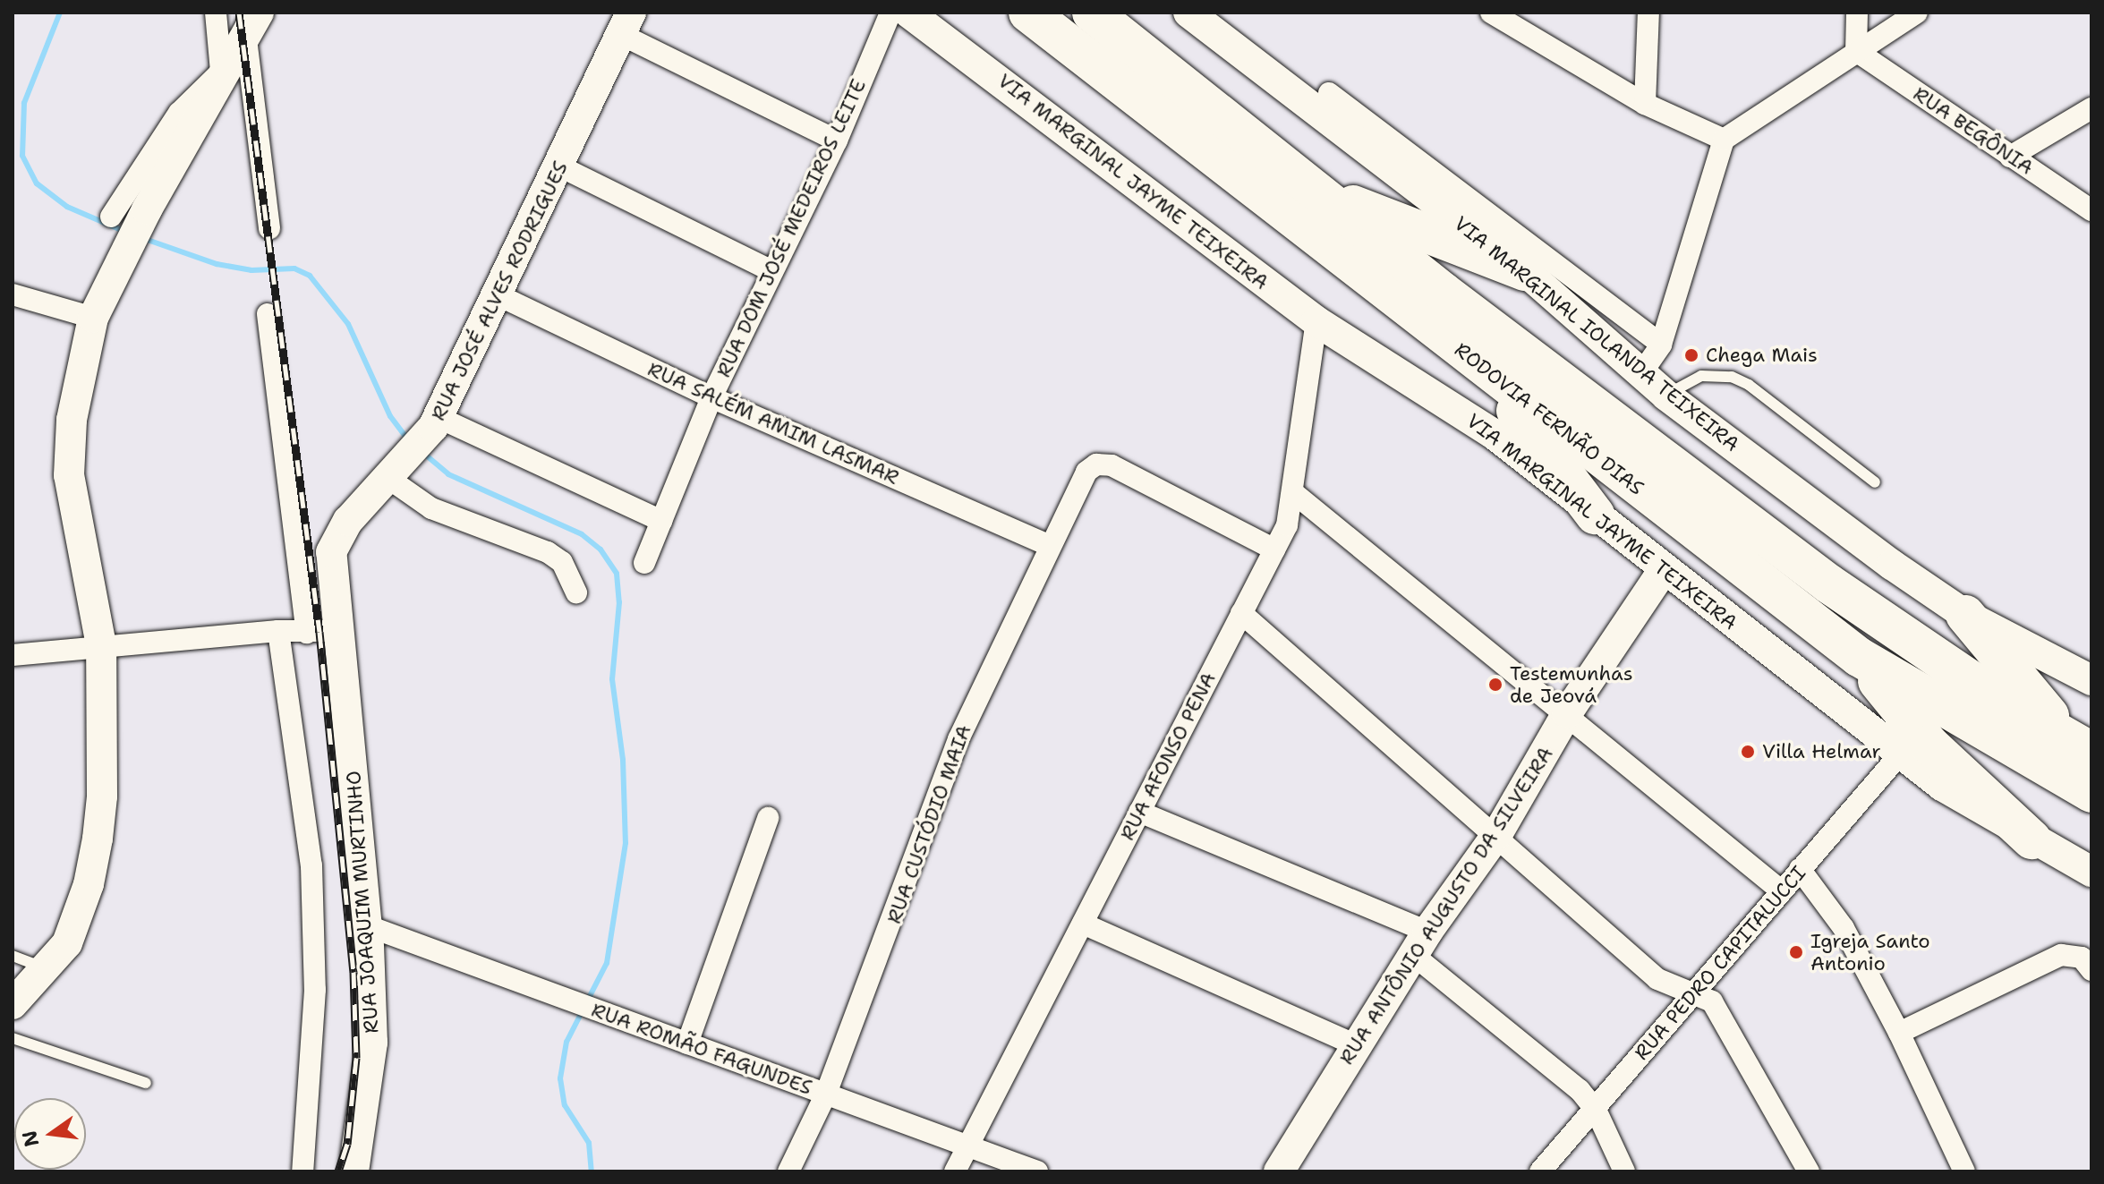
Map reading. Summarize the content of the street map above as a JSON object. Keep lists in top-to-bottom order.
{
  "streets": {
    "highway": ["RODOVIA FERNÃO DIAS"],
    "street": [
      "RUA BEGÔNIA",
      "VIA MARGINAL JAYME TEIXEIRA",
      "RUA DOM JOSÉ MEDEIROS LEITE",
      "RUA JOSÉ ALVES RODRIGUES",
      "VIA MARGINAL IOLANDA TEIXEIRA",
      "RUA SALÉM AMIM LASMAR",
      "RUA AFONSO PENA",
      "RUA CUSTÓDIO MAIA",
      "RUA JOAQUIM MURTINHO",
      "RUA ANTÔNIO AUGUSTO DA SILVEIRA",
      "RUA PEDRO CAPITALUCCI",
      "RUA ROMÃO FAGUNDES"
    ]
  },
  "crossings": [
    ["VIA MARGINAL JAYME TEIXEIRA", "RUA AFONSO PENA"],
    ["VIA MARGINAL JAYME TEIXEIRA", "RUA ANTÔNIO AUGUSTO DA SILVEIRA"],
    ["VIA MARGINAL JAYME TEIXEIRA", "RUA PEDRO CAPITALUCCI"],
    ["RUA DOM JOSÉ MEDEIROS LEITE", "RUA SALÉM AMIM LASMAR"],
    ["RUA JOSÉ ALVES RODRIGUES", "RUA SALÉM AMIM LASMAR"],
    ["RUA JOSÉ ALVES RODRIGUES", "RUA JOAQUIM MURTINHO"],
    ["RUA SALÉM AMIM LASMAR", "RUA CUSTÓDIO MAIA"],
    ["RUA AFONSO PENA", "RUA CUSTÓDIO MAIA"],
    ["RUA AFONSO PENA", "RUA ROMÃO FAGUNDES"],
    ["RUA CUSTÓDIO MAIA", "RUA ROMÃO FAGUNDES"],
    ["RUA JOAQUIM MURTINHO", "RUA ROMÃO FAGUNDES"]
  ],
  "places": [
    "Chega Mais",
    "Testemunhas de Jeová",
    "Villa Helmar",
    "Igreja Santo Antonio"
  ],
  "north": "left"
}
